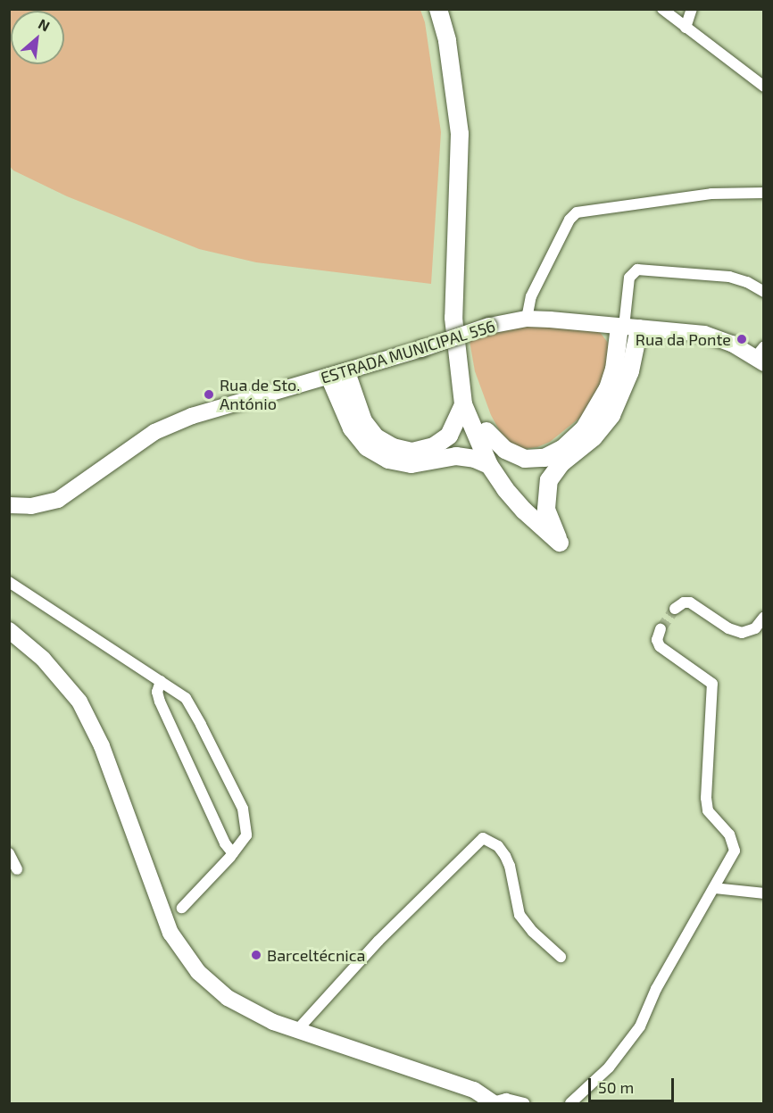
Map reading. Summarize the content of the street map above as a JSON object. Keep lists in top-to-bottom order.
{
  "streets": {
    "main road": ["ESTRADA MUNICIPAL 556"]
  },
  "places": ["Rua da Ponte", "Rua de Sto. António", "Barceltécnica"],
  "scale_bar": "50 m",
  "north": "top right"
}
